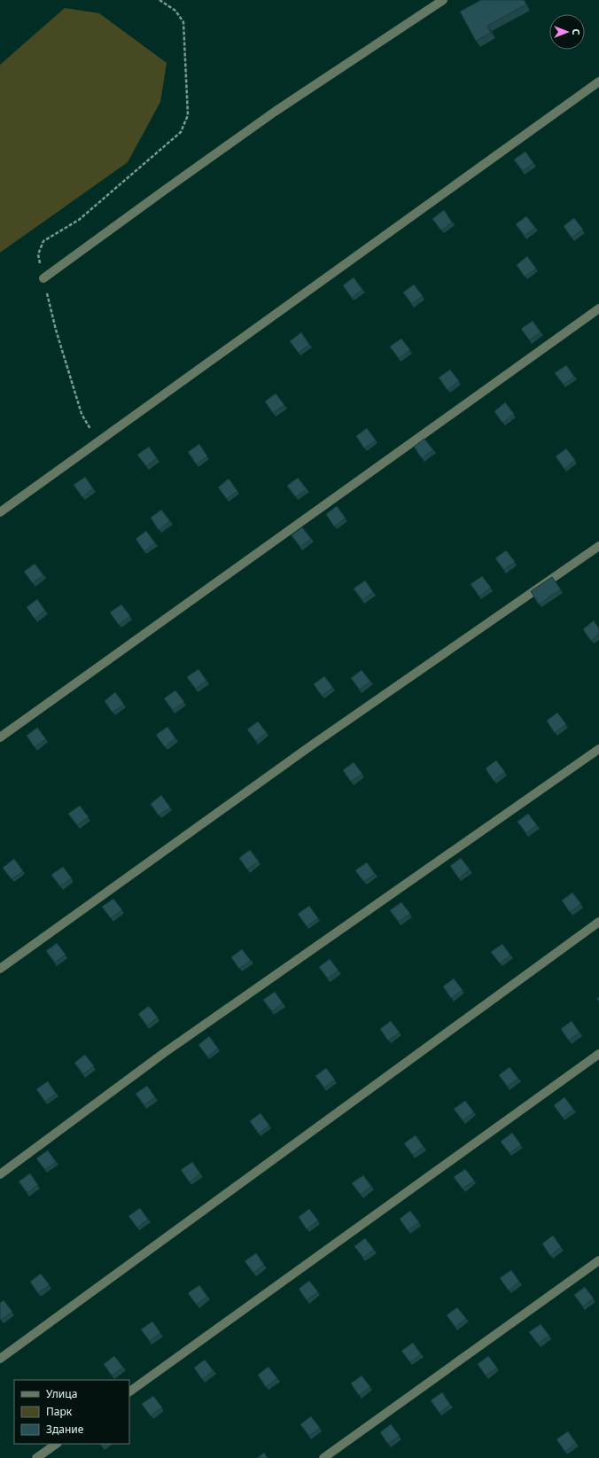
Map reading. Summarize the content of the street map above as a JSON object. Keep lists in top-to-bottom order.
{
  "legend": ["Улица", "Парк", "Здание"],
  "north": "right"
}
